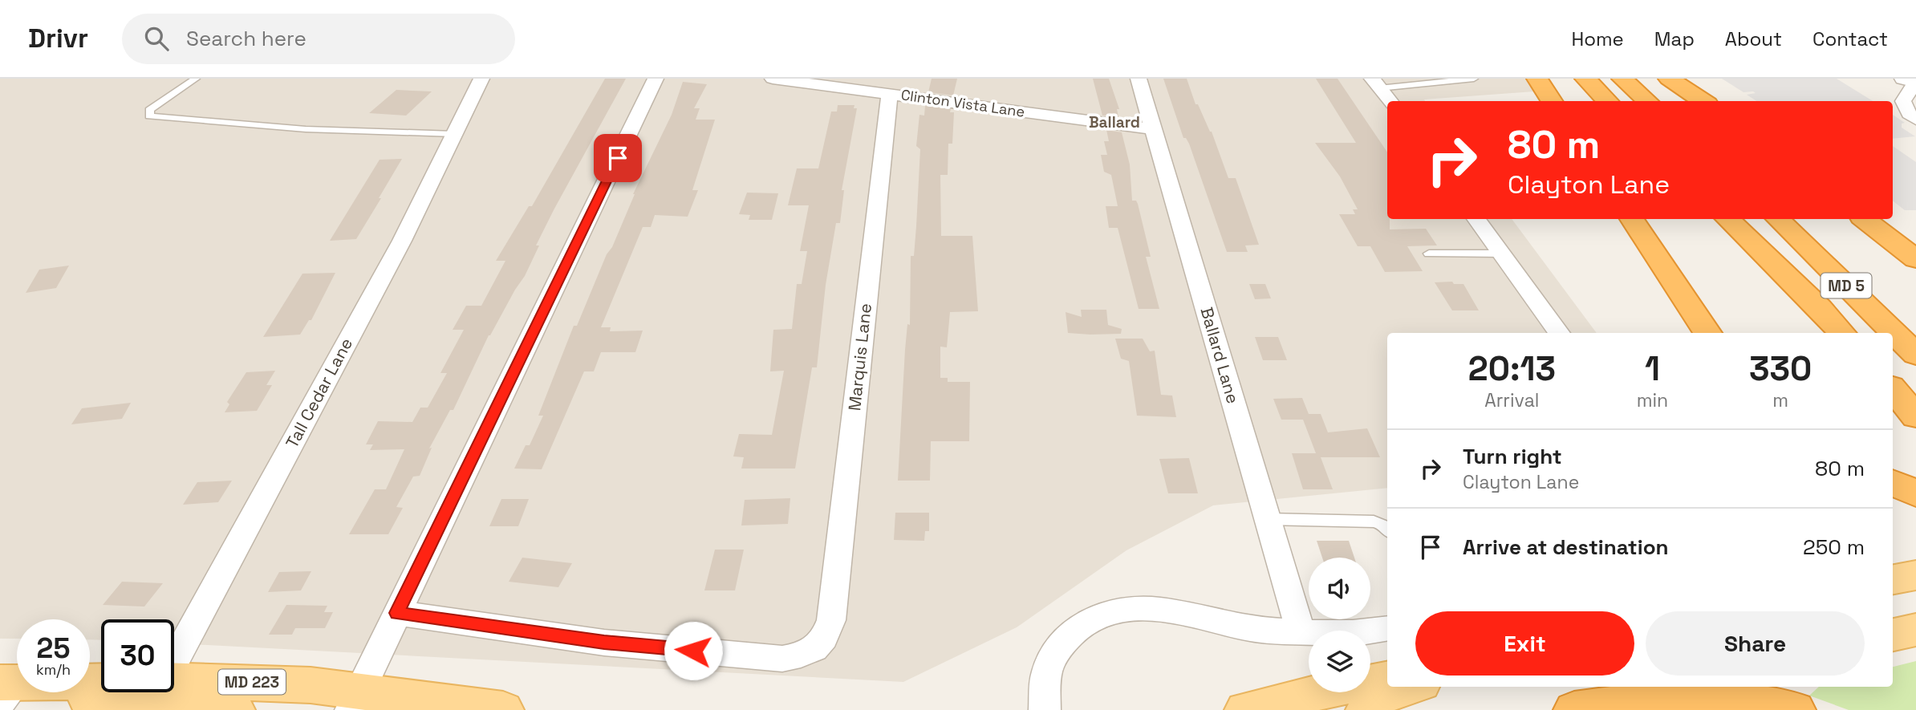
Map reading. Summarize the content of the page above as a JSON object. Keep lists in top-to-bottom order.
{
  "streets": {
    "highway": ["MD 5"],
    "main road": ["MD 223"],
    "street": [
      "Clinton Vista Lane",
      "Ballard Lane",
      "Marquis Lane",
      "Tall Cedar Lane"
    ]
  },
  "crossings": [
    ["Clinton Vista Lane", "Ballard Lane"],
    ["Clinton Vista Lane", "Marquis Lane"]
  ],
  "districts": ["Ballard"],
  "page": {
    "header": "Drivr",
    "search": "Search here",
    "nav": [
      "Home",
      "Map",
      "About",
      "Contact"
    ],
    "turn": ["80 m", "Clayton Lane"],
    "eta": [
      "20:13",
      "Arrival",
      "1",
      "min",
      "330",
      "m"
    ],
    "list": [
      {
        "name": "Turn right",
        "note": "Clayton Lane",
        "value": "80 m"
      },
      {
        "name": "Arrive at destination",
        "value": "250 m"
      }
    ],
    "buttons": ["Exit", "Share"],
    "speed": "25 km/h",
    "limit": "30"
  }
}
